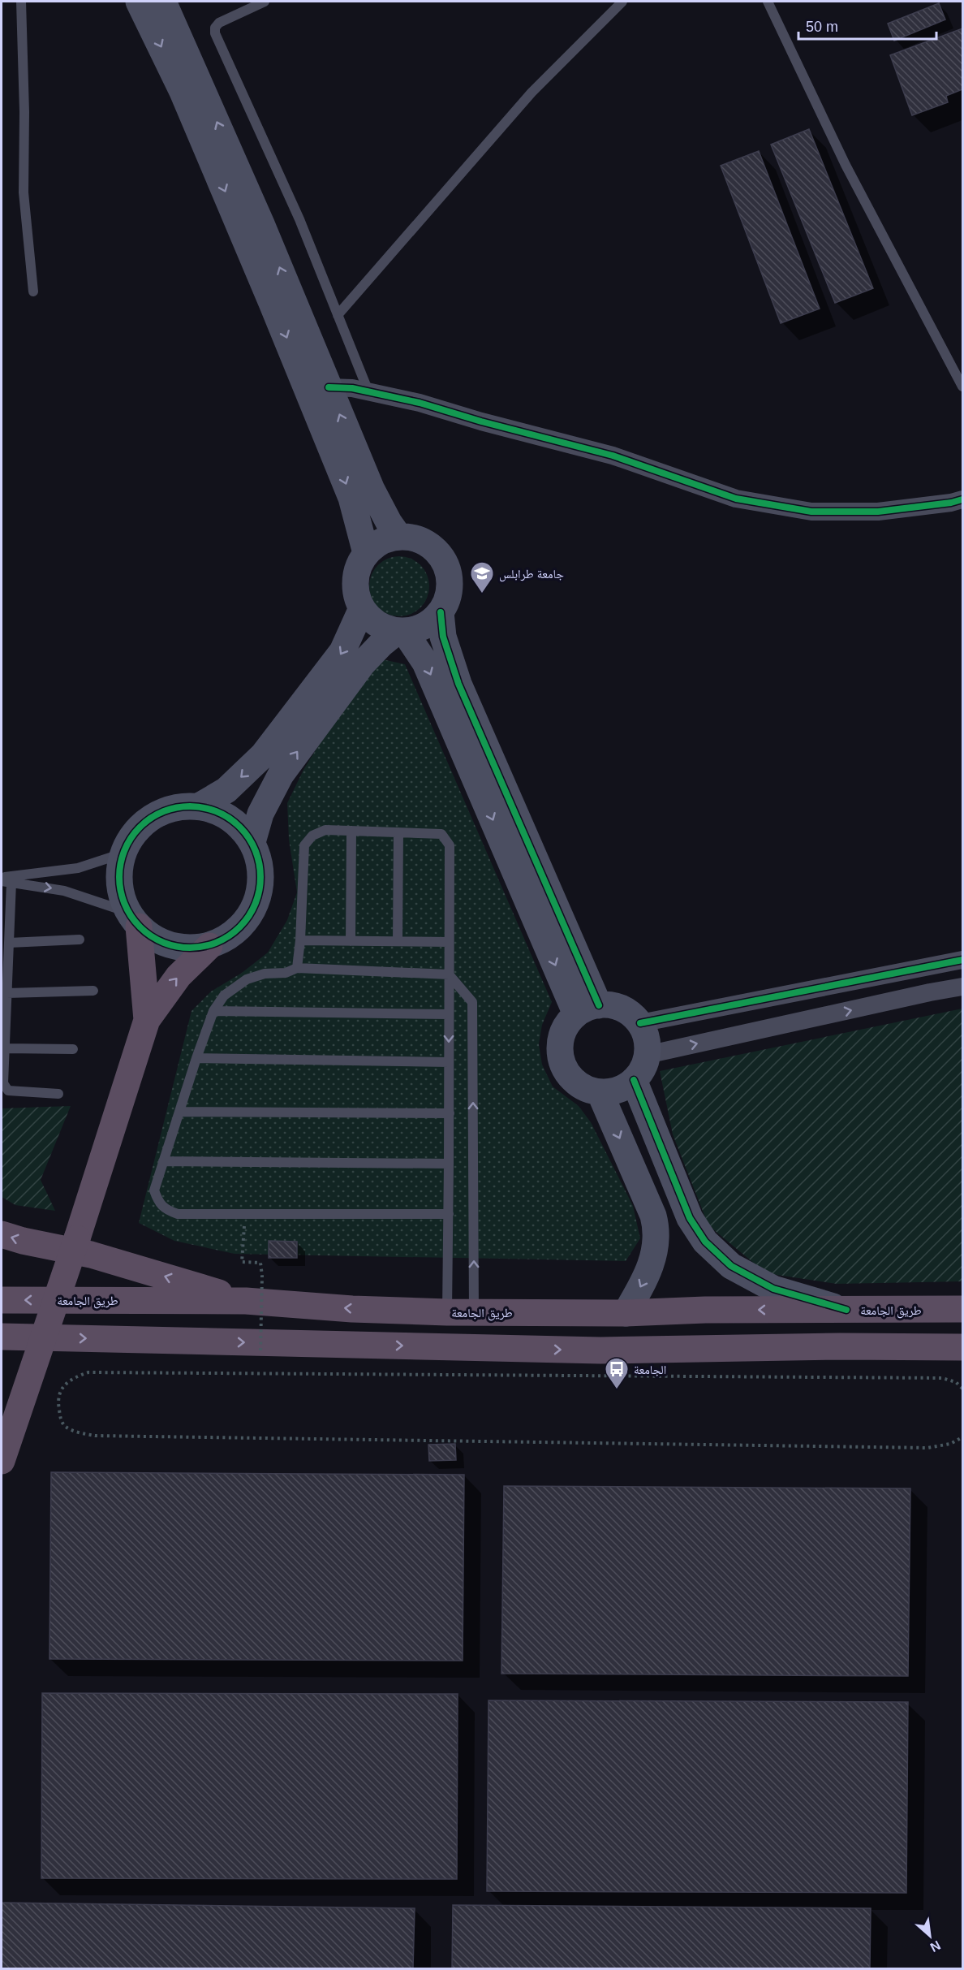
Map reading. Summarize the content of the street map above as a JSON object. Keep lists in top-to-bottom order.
{
  "streets": {
    "highway": ["طريق الجامعة"]
  },
  "places": {
    "school or university": ["جامعة طرابلس"],
    "bus stop": ["الجامعة"]
  },
  "scale_bar": "50 m",
  "north": "bottom right"
}
